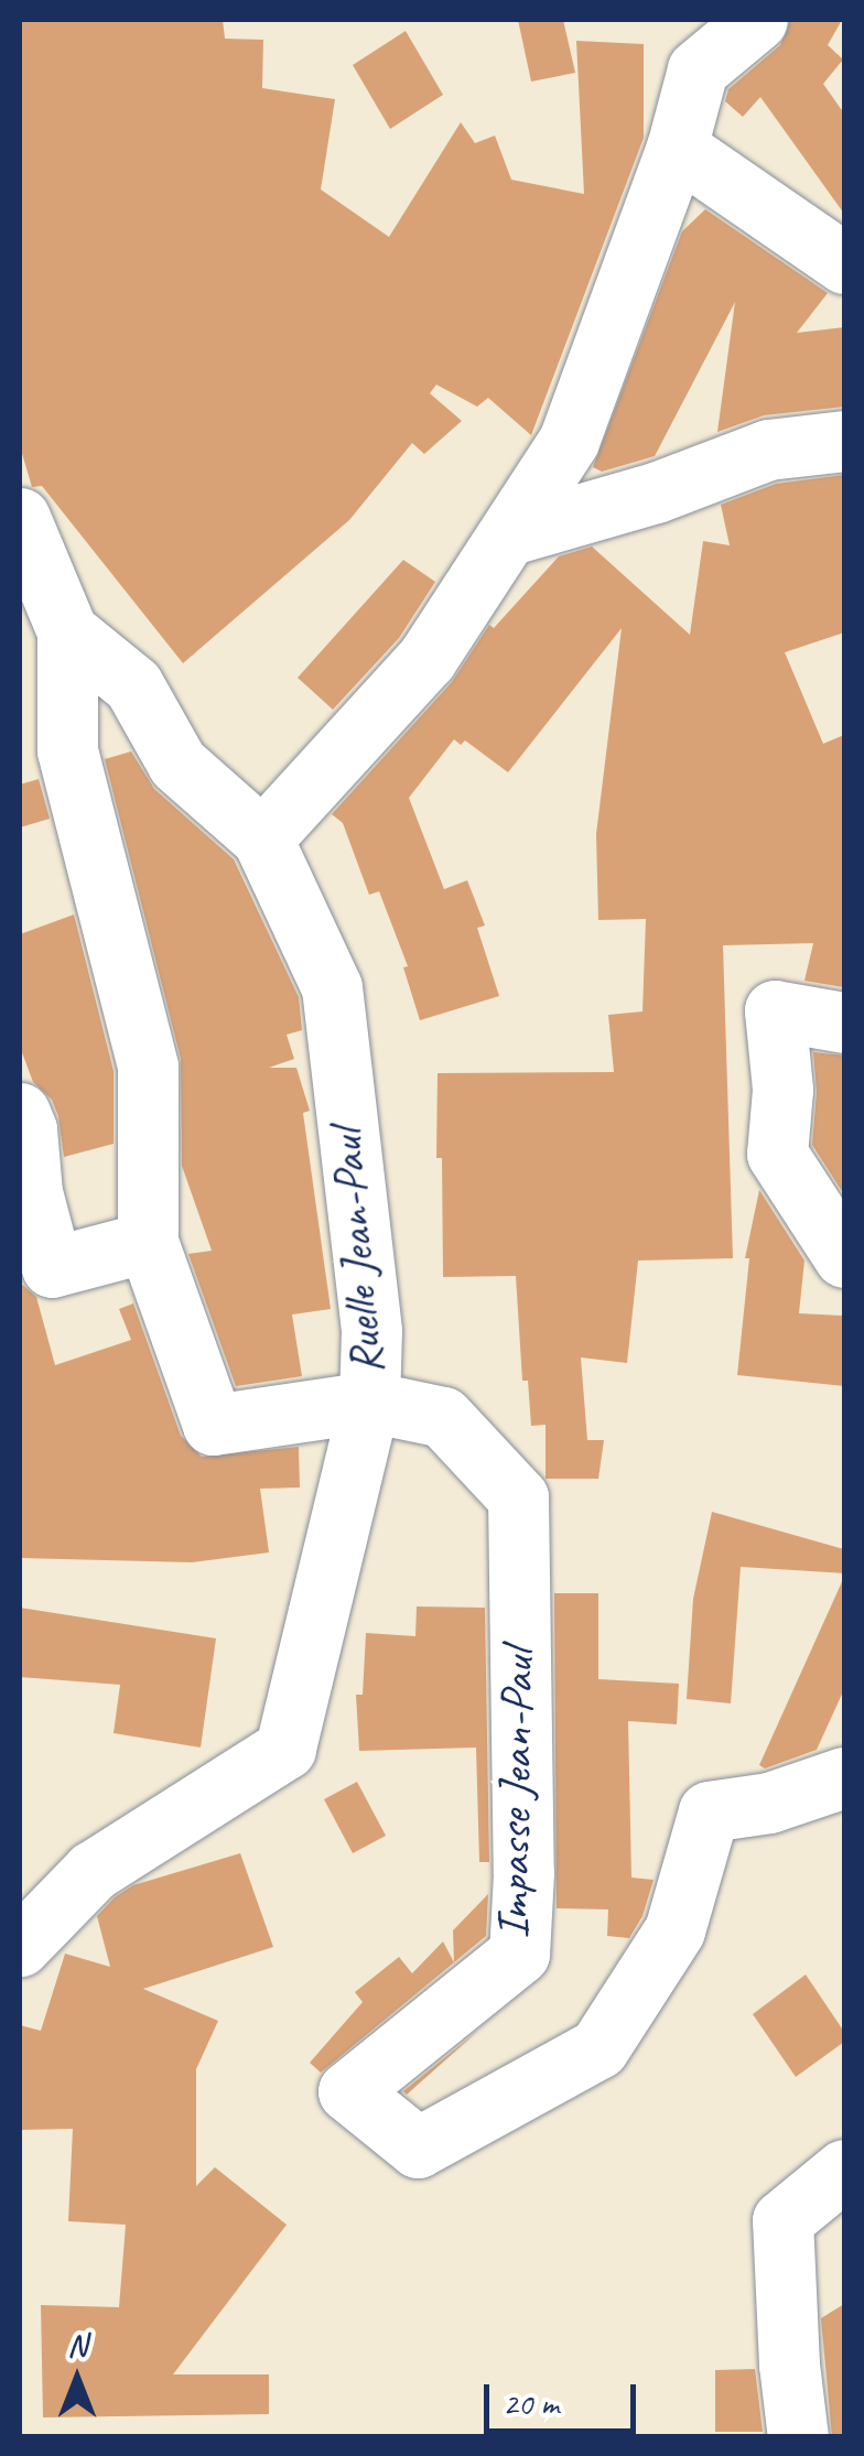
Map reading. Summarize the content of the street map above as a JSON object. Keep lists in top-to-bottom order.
{
  "streets": {
    "street": ["Ruelle Jean-Paul", "Impasse Jean-Paul"]
  },
  "crossings": [
    ["Ruelle Jean-Paul", "Impasse Jean-Paul"]
  ],
  "scale_bar": "20 m",
  "north": "top"
}
